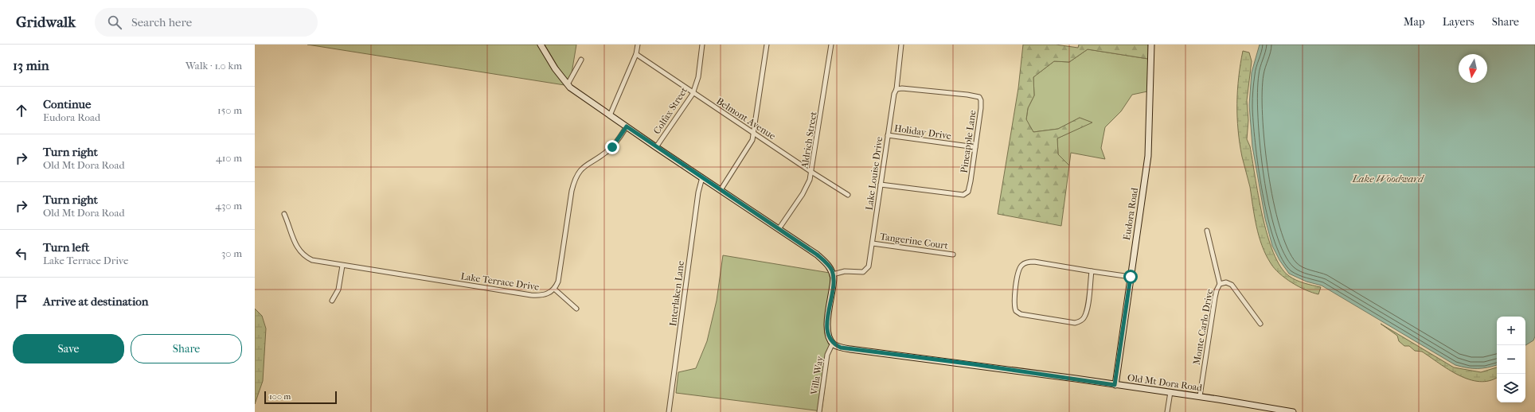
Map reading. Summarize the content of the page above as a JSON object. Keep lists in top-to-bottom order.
{
  "streets": {
    "street": [
      "Colfax Street",
      "Belmont Avenue",
      "Holiday Drive",
      "Aldrich Street",
      "Pineapple Lane",
      "Lake Louise Drive",
      "Eudora Road",
      "Tangerine Court",
      "Lake Terrace Drive",
      "Interlaken Lane",
      "Monte Carlo Drive",
      "Villa Way",
      "Old Mt Dora Road"
    ]
  },
  "crossings": [
    ["Colfax Street", "Belmont Avenue"],
    ["Belmont Avenue", "Aldrich Street"],
    ["Holiday Drive", "Pineapple Lane"],
    ["Holiday Drive", "Lake Louise Drive"],
    ["Pineapple Lane", "Lake Louise Drive"],
    ["Lake Louise Drive", "Tangerine Court"],
    ["Eudora Road", "Old Mt Dora Road"],
    ["Monte Carlo Drive", "Old Mt Dora Road"],
    ["Villa Way", "Old Mt Dora Road"]
  ],
  "water": ["Lake Woodward"],
  "scale_bar": "100 m",
  "north": "bottom",
  "page": {
    "header": "Gridwalk",
    "search": "Search here",
    "nav": ["Map", "Layers", "Share"],
    "heading": ["13 min", "Walk · 1.0 km"],
    "list": [
      ["Continue", "Eudora Road", "150 m"],
      ["Turn right", "Old Mt Dora Road", "410 m"],
      ["Turn right", "Old Mt Dora Road", "430 m"],
      ["Turn left", "Lake Terrace Drive", "30 m"],
      "Arrive at destination"
    ],
    "map_buttons": ["+", "−"],
    "buttons": ["Save", "Share"],
    "scale": "100 m"
  }
}
